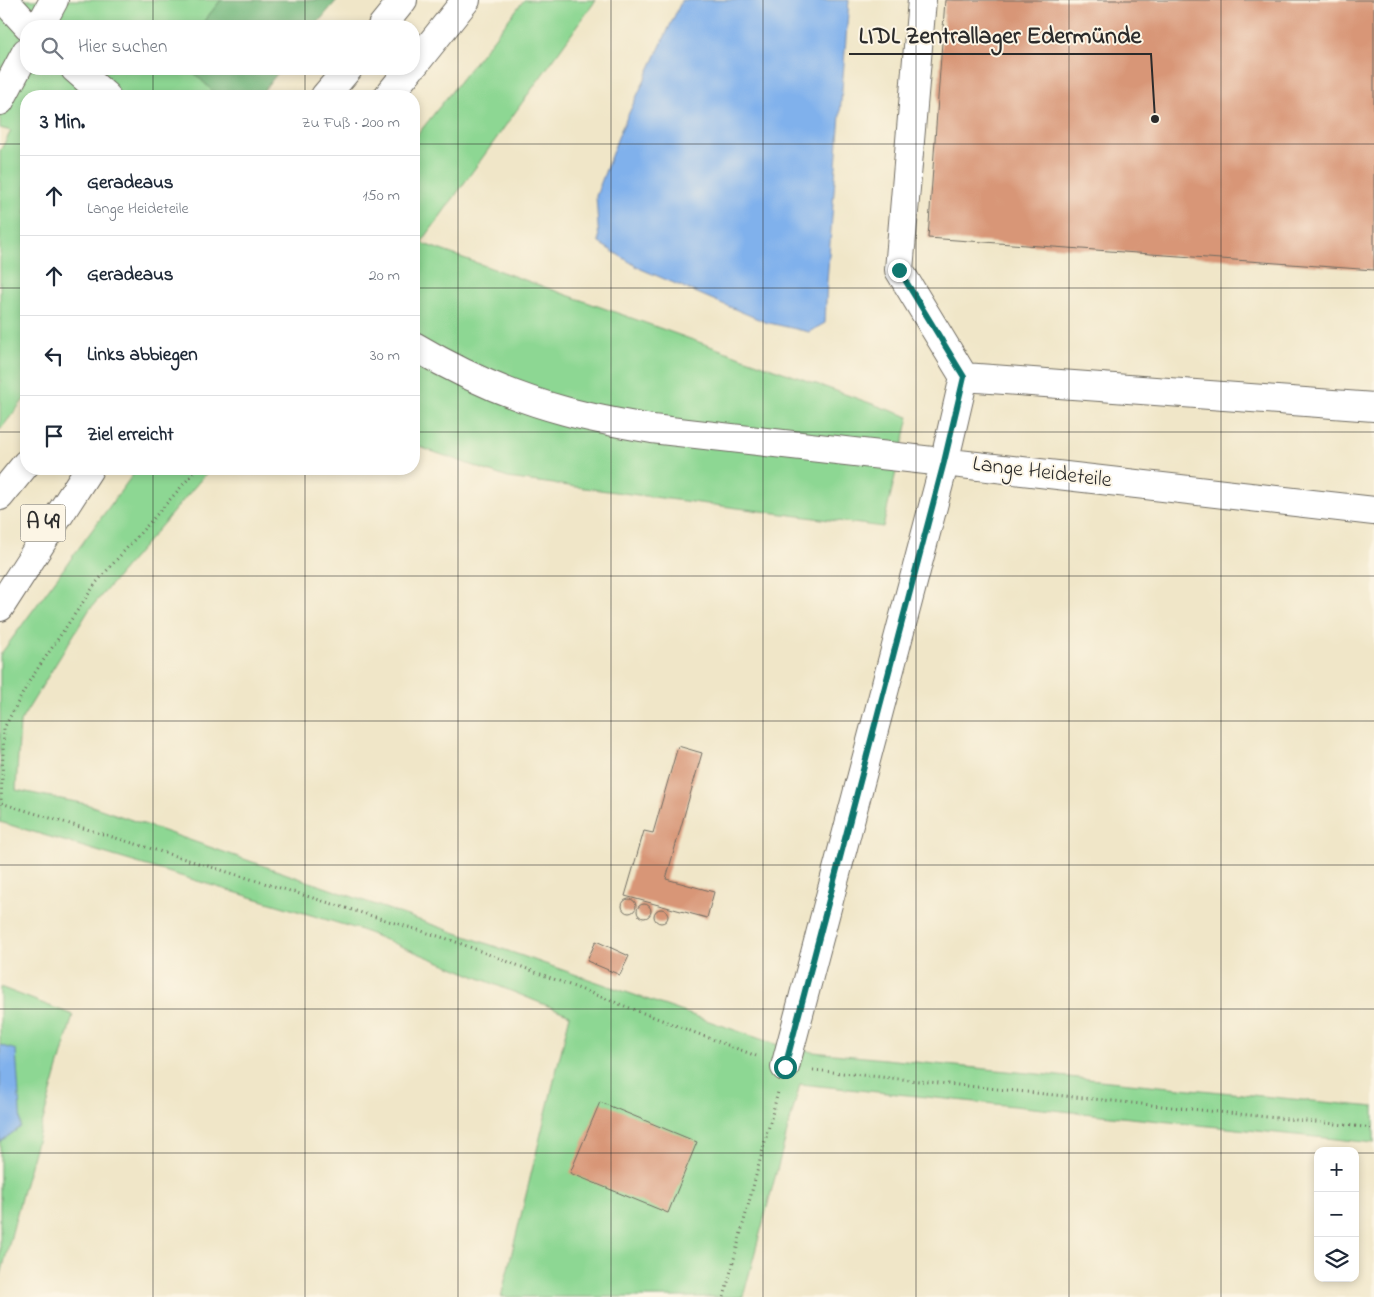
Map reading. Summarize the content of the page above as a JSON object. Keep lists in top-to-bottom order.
{
  "streets": {
    "main road": ["Lange Heideteile", "A 49"]
  },
  "places": ["LIDL Zentrallager Edermünde"],
  "page": {
    "search": "Hier suchen",
    "heading": ["3 Min.", "Zu Fuß · 200 m"],
    "list": [
      ["Geradeaus", "Lange Heideteile", "150 m"],
      ["Geradeaus", "20 m"],
      ["Links abbiegen", "30 m"],
      "Ziel erreicht"
    ],
    "map_buttons": ["+", "−"]
  }
}
